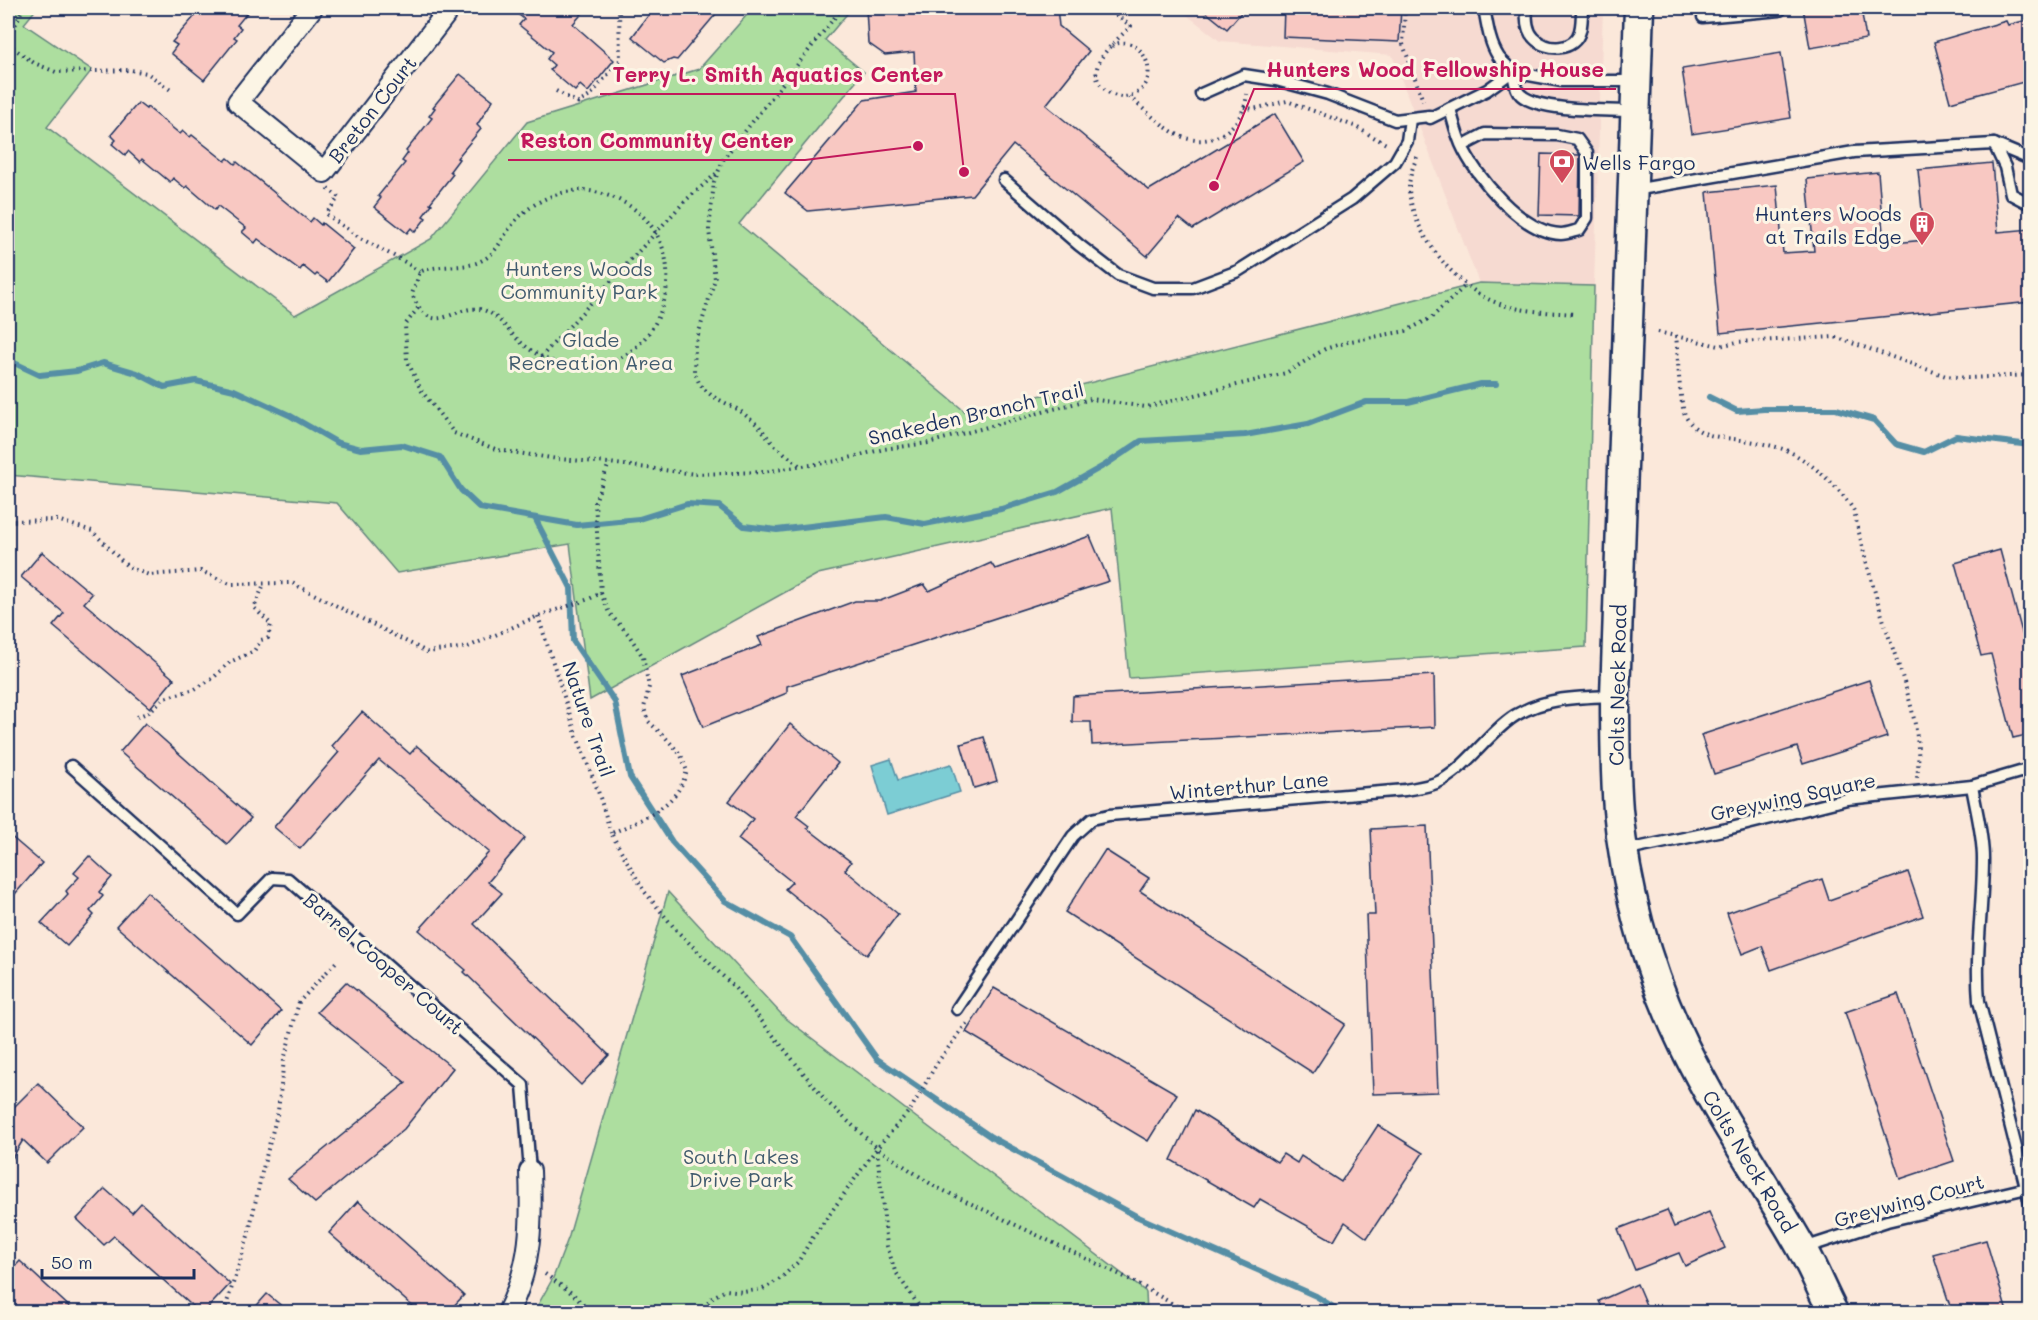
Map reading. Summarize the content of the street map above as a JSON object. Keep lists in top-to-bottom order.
{
  "streets": {
    "street": ["Breton Court", "Colts Neck Road", "Barrel Cooper Court"],
    "lane": ["Winterthur Lane", "Greywing Square", "Greywing Court"],
    "path": ["Snakeden Branch Trail", "Nature Trail"]
  },
  "crossings": [
    ["Colts Neck Road", "Winterthur Lane"],
    ["Colts Neck Road", "Greywing Square"],
    ["Colts Neck Road", "Greywing Court"]
  ],
  "parks": ["Hunters Woods Community Park", "Glade Recreation Area", "South Lakes Drive Park"],
  "places": {
    "other": ["Reston Community Center", "Terry L. Smith Aquatics Center", "Hunters Wood Fellowship House"],
    "bank": ["Wells Fargo"],
    "building": ["Hunters Woods at Trails Edge"]
  },
  "scale_bar": "50 m"
}
